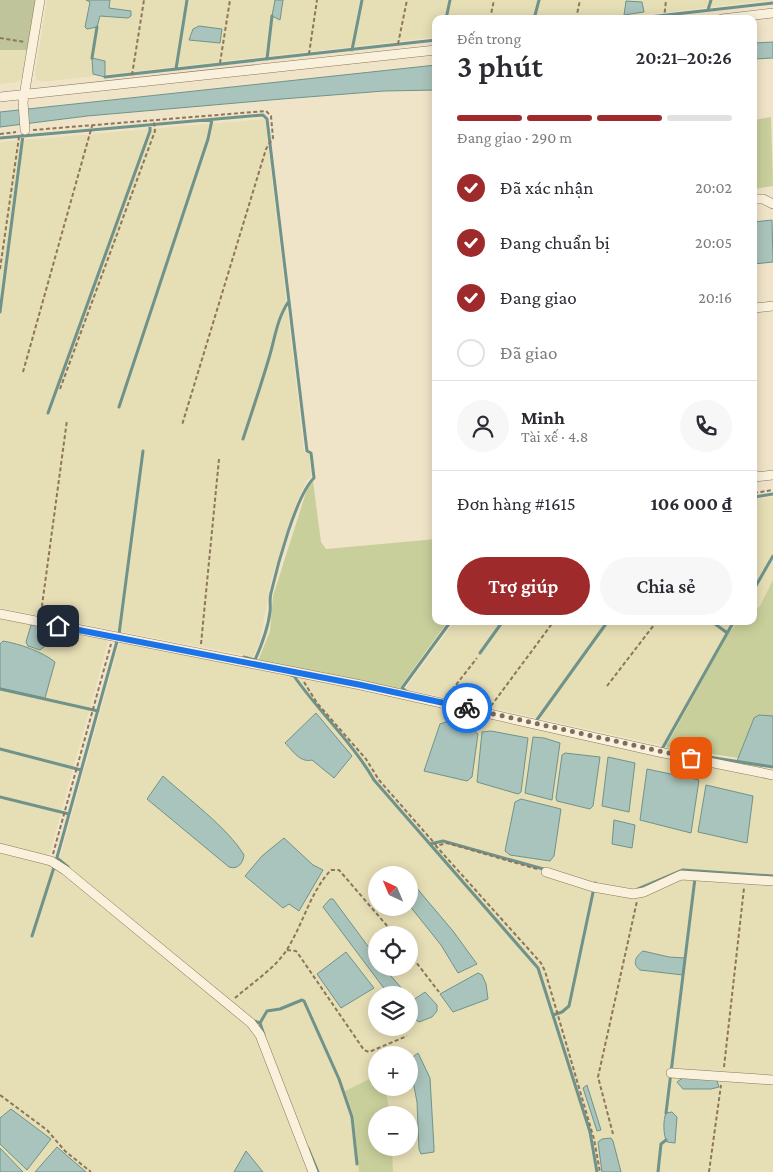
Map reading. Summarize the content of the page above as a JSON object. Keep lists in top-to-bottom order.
{
  "north": "top left",
  "page": {
    "heading": ["3 phút", "Đến trong", "20:21–20:26"],
    "panel": [
      "Minh",
      "Tài xế · 4.8",
      "Đơn hàng #1615",
      "106 000 ₫"
    ],
    "bar": "Đang giao · 290 m",
    "list": [
      ["Đã xác nhận", "20:02"],
      ["Đang chuẩn bị", "20:05"],
      ["Đang giao", "20:16"],
      "Đã giao"
    ],
    "buttons": ["Trợ giúp", "Chia sẻ"],
    "map_buttons": ["+", "−"]
  }
}
